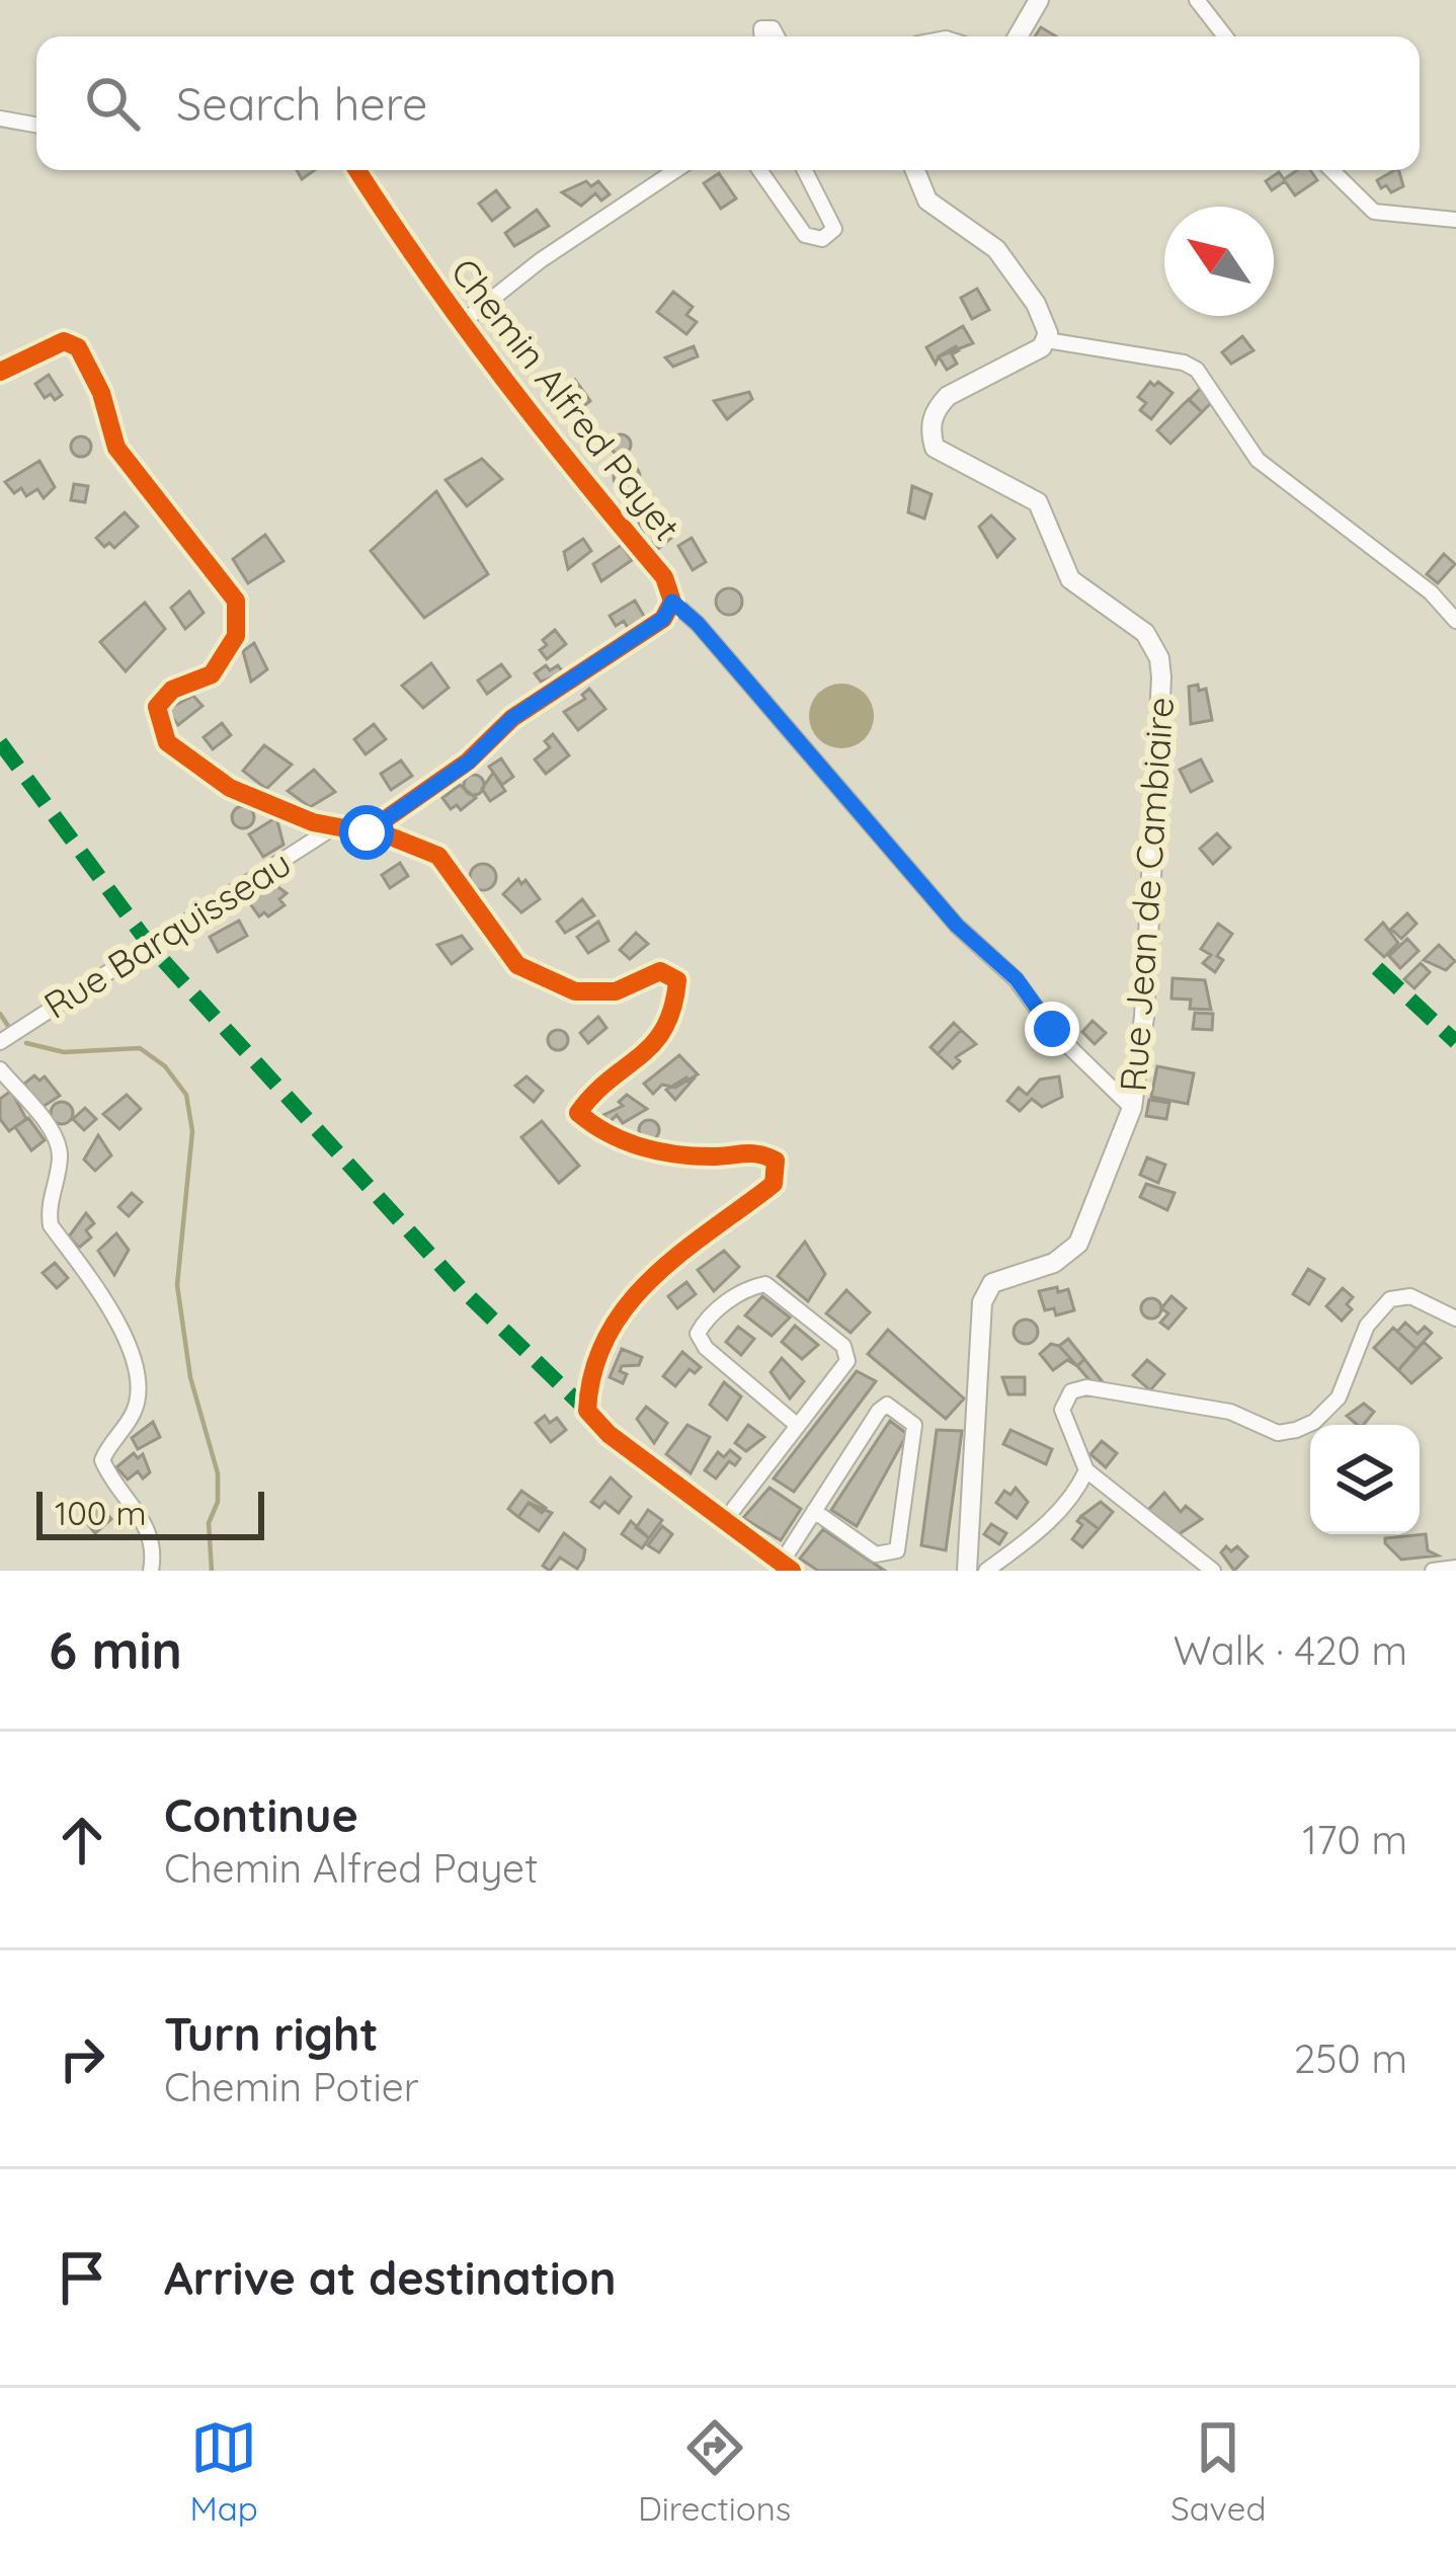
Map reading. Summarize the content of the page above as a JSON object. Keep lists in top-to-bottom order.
{
  "streets": {
    "main road": ["Rue Jean de Cambiaire"],
    "street": ["Chemin Alfred Payet", "Rue Barquisseau"]
  },
  "crossings": [
    ["Chemin Alfred Payet", "Rue Jean de Cambiaire"]
  ],
  "scale_bar": "100 m",
  "north": "top left",
  "page": {
    "search": "Search here",
    "scale": "100 m",
    "heading": ["6 min", "Walk · 420 m"],
    "list": [
      ["Continue", "Chemin Alfred Payet", "170 m"],
      ["Turn right", "Chemin Potier", "250 m"],
      "Arrive at destination"
    ],
    "nav": ["Map", "Directions", "Saved"]
  }
}
